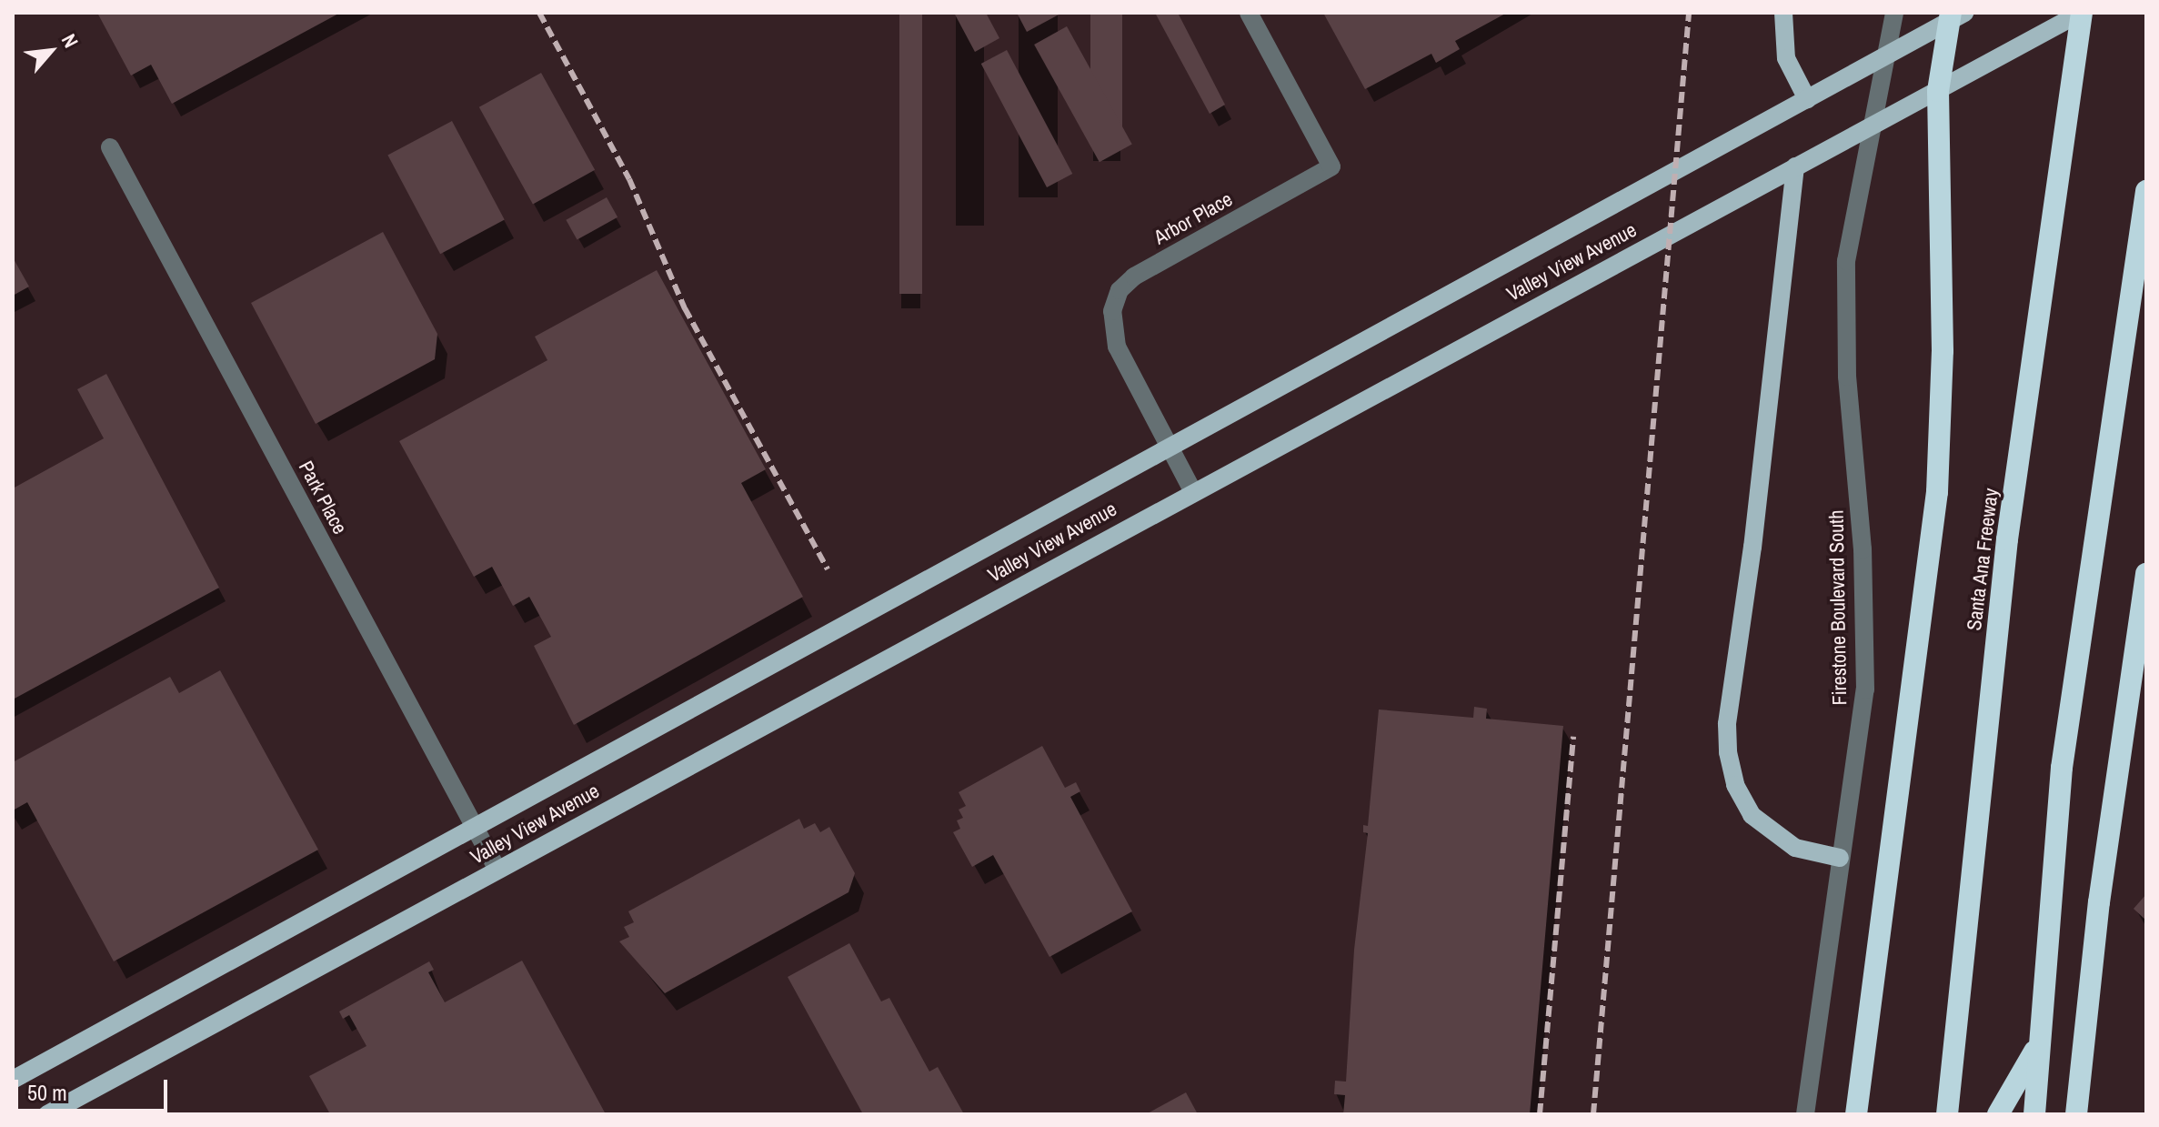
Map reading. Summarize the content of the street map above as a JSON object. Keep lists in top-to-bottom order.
{
  "streets": {
    "highway": ["Santa Ana Freeway"],
    "main road": ["Valley View Avenue"],
    "street": ["Arbor Place", "Park Place", "Firestone Boulevard South"]
  },
  "crossings": [
    ["Arbor Place", "Valley View Avenue"],
    ["Valley View Avenue", "Park Place"],
    ["Valley View Avenue", "Santa Ana Freeway"]
  ],
  "scale_bar": "50 m",
  "north": "top right"
}
